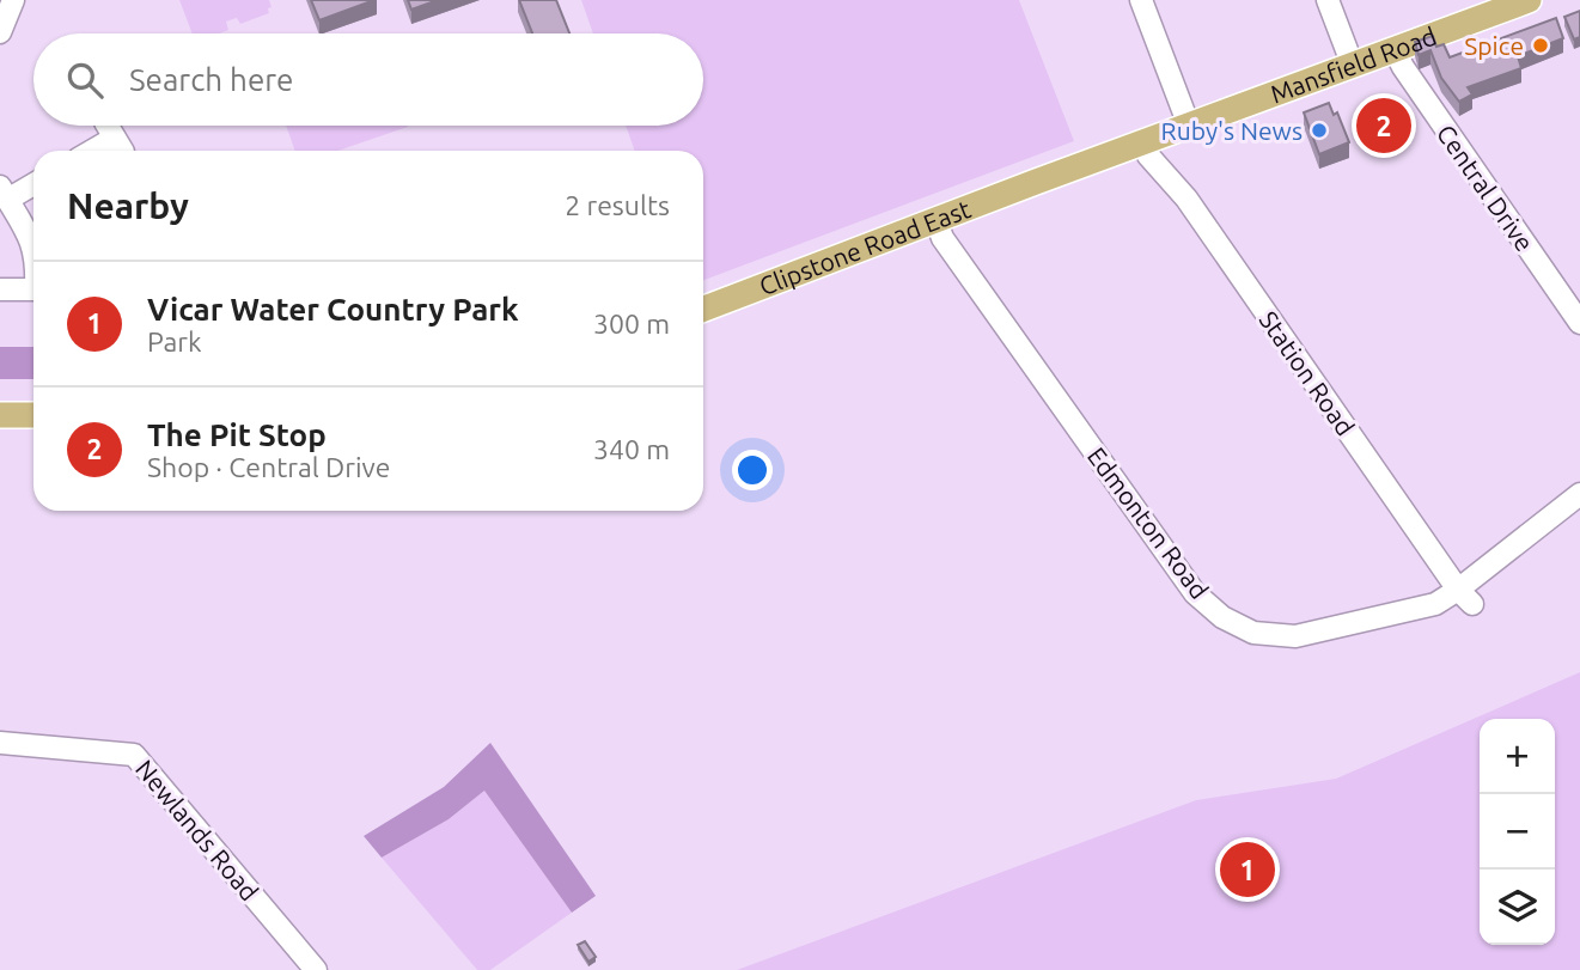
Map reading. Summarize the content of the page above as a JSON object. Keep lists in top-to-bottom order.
{
  "streets": {
    "main road": ["Mansfield Road", "Clipstone Road East"],
    "street": [
      "Central Drive",
      "Station Road",
      "Edmonton Road",
      "Newlands Road"
    ]
  },
  "crossings": [
    ["Mansfield Road", "Central Drive"],
    ["Mansfield Road", "Clipstone Road East"],
    ["Mansfield Road", "Station Road"],
    ["Clipstone Road East", "Edmonton Road"],
    ["Station Road", "Edmonton Road"]
  ],
  "places": ["Spice", "Ruby's News"],
  "page": {
    "search": "Search here",
    "pins": ["2", "1"],
    "heading": ["Nearby", "2 results"],
    "list": [
      {
        "mark": "1",
        "name": "Vicar Water Country Park",
        "note": "Park",
        "value": "300 m"
      },
      {
        "mark": "2",
        "name": "The Pit Stop",
        "note": "Shop · Central Drive",
        "value": "340 m"
      }
    ],
    "map_buttons": ["+", "−"]
  }
}
